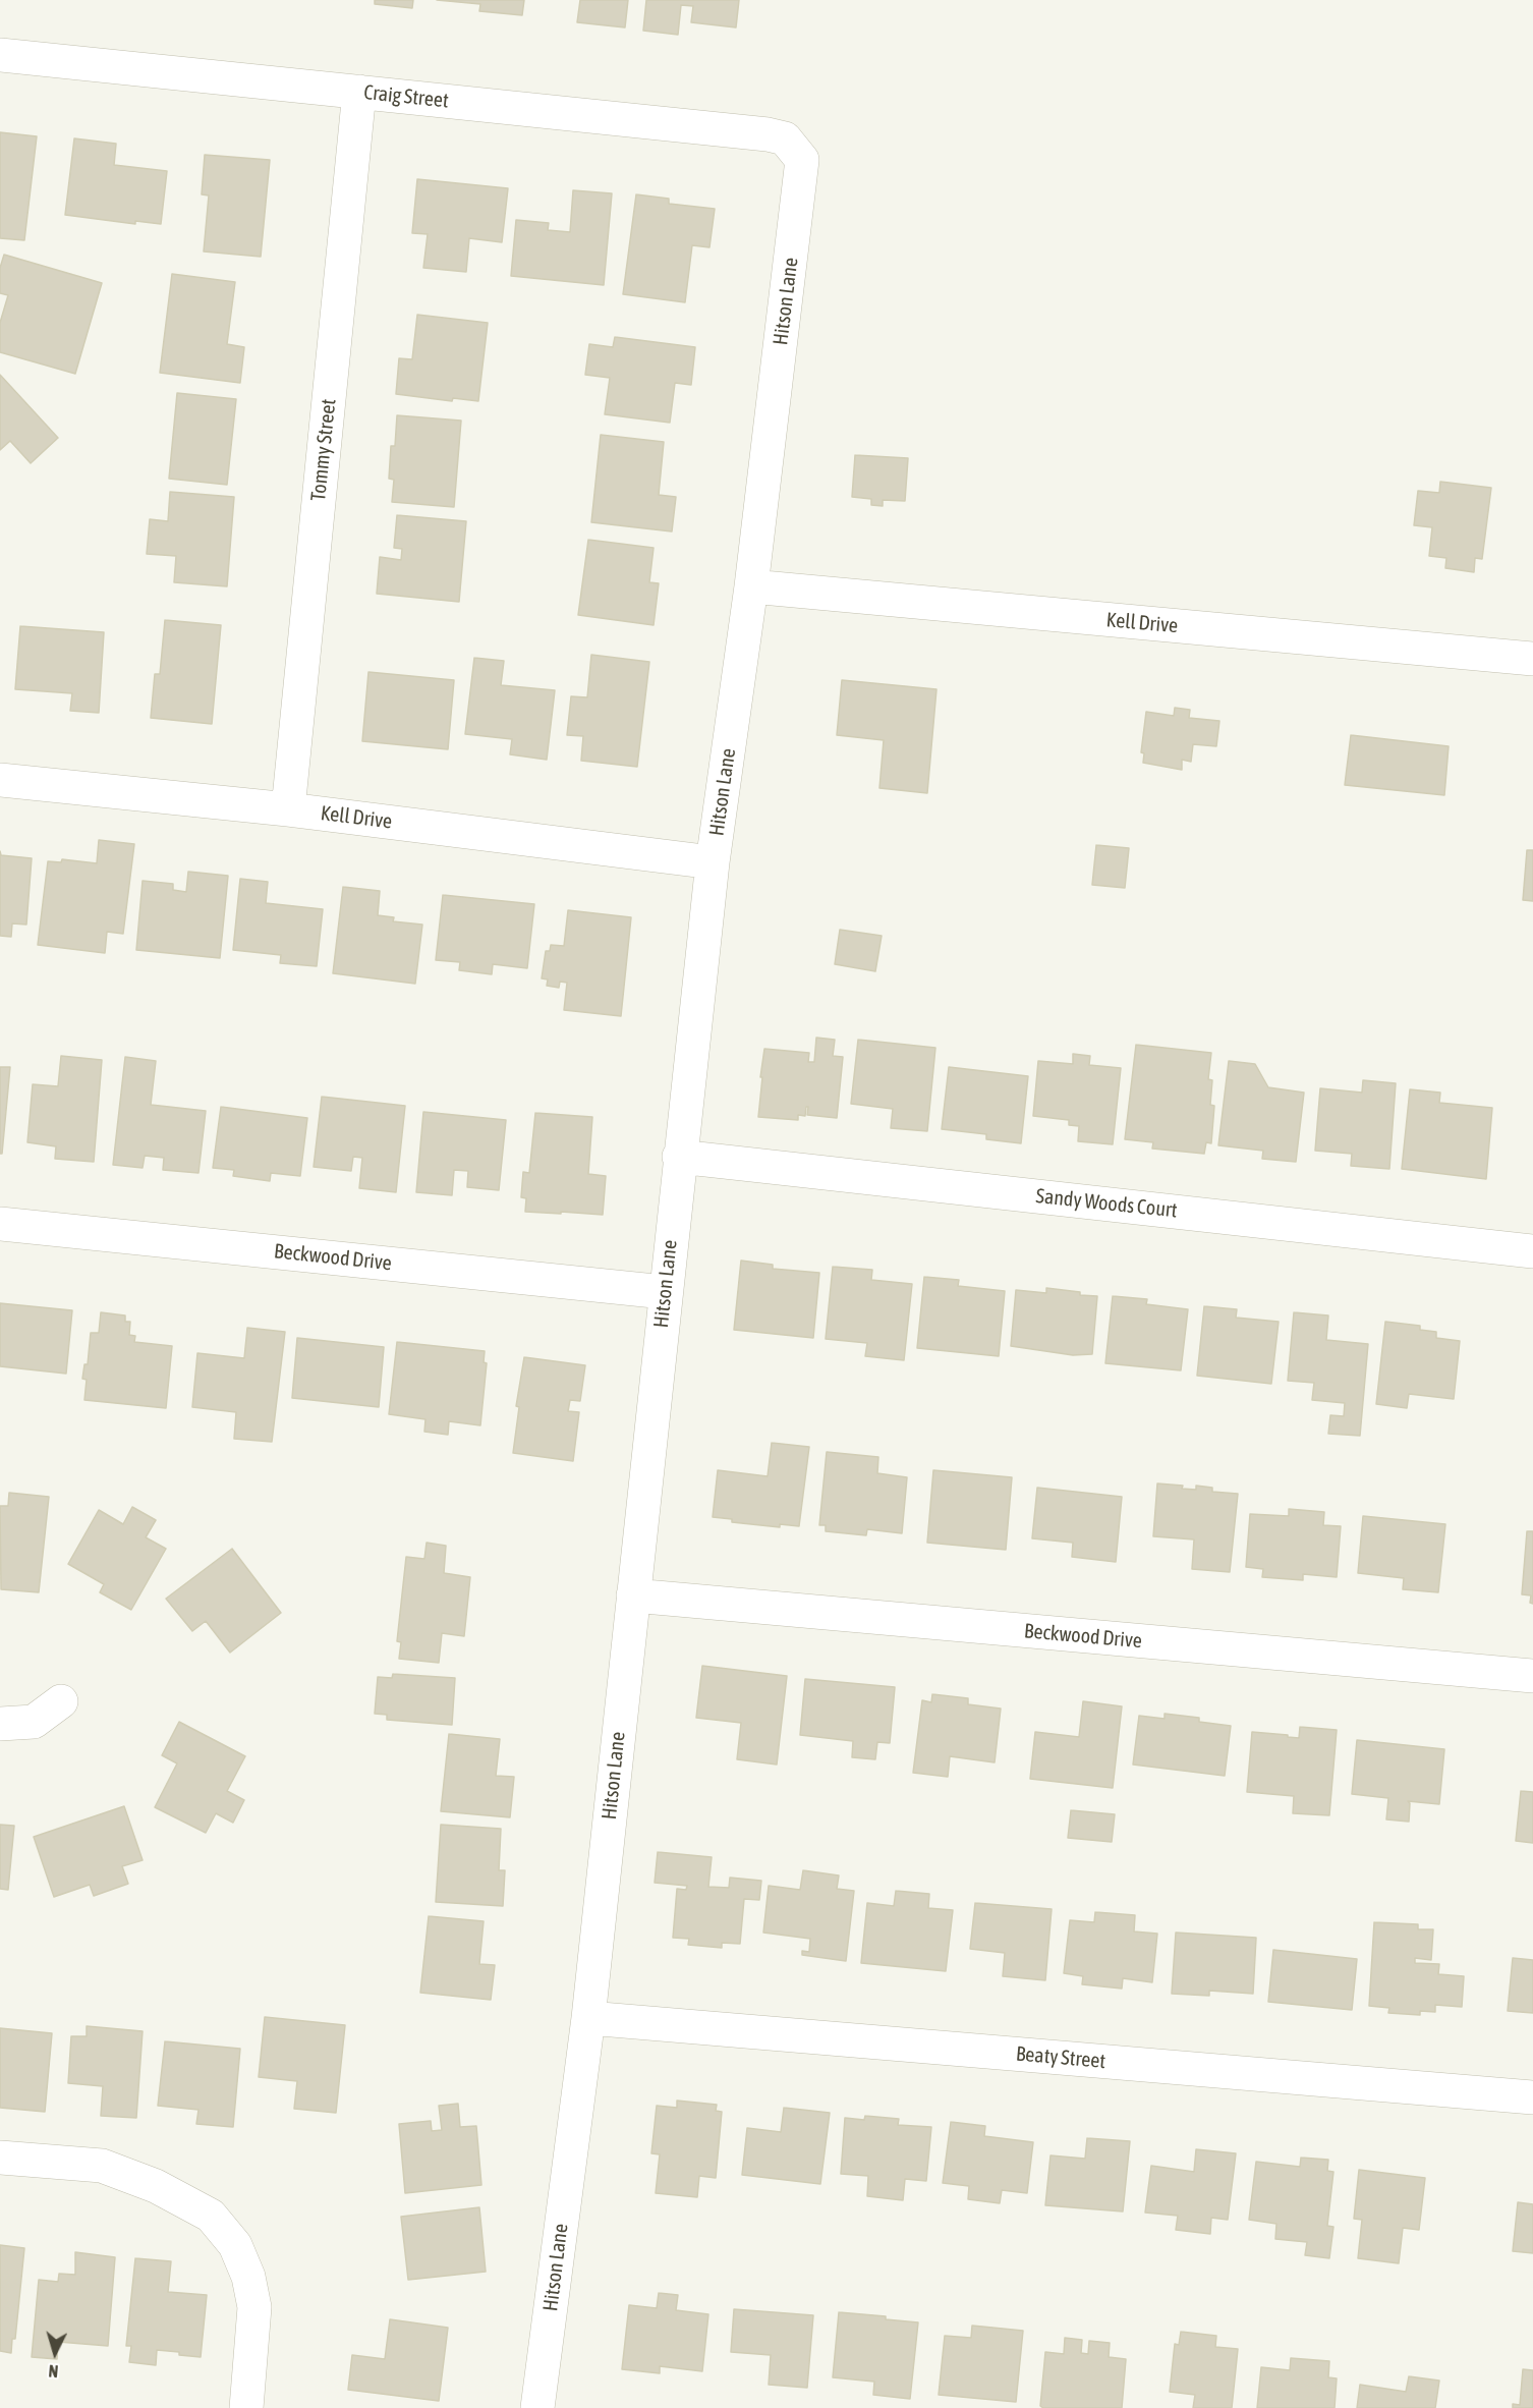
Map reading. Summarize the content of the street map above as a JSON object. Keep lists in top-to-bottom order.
{
  "streets": {
    "street": [
      "Craig Street",
      "Hitson Lane",
      "Tommy Street",
      "Kell Drive",
      "Sandy Woods Court",
      "Beckwood Drive",
      "Beaty Street"
    ]
  },
  "crossings": [
    ["Craig Street", "Hitson Lane"],
    ["Craig Street", "Tommy Street"],
    ["Hitson Lane", "Kell Drive"],
    ["Hitson Lane", "Sandy Woods Court"],
    ["Hitson Lane", "Beckwood Drive"],
    ["Hitson Lane", "Beaty Street"],
    ["Tommy Street", "Kell Drive"]
  ],
  "north": "bottom"
}
